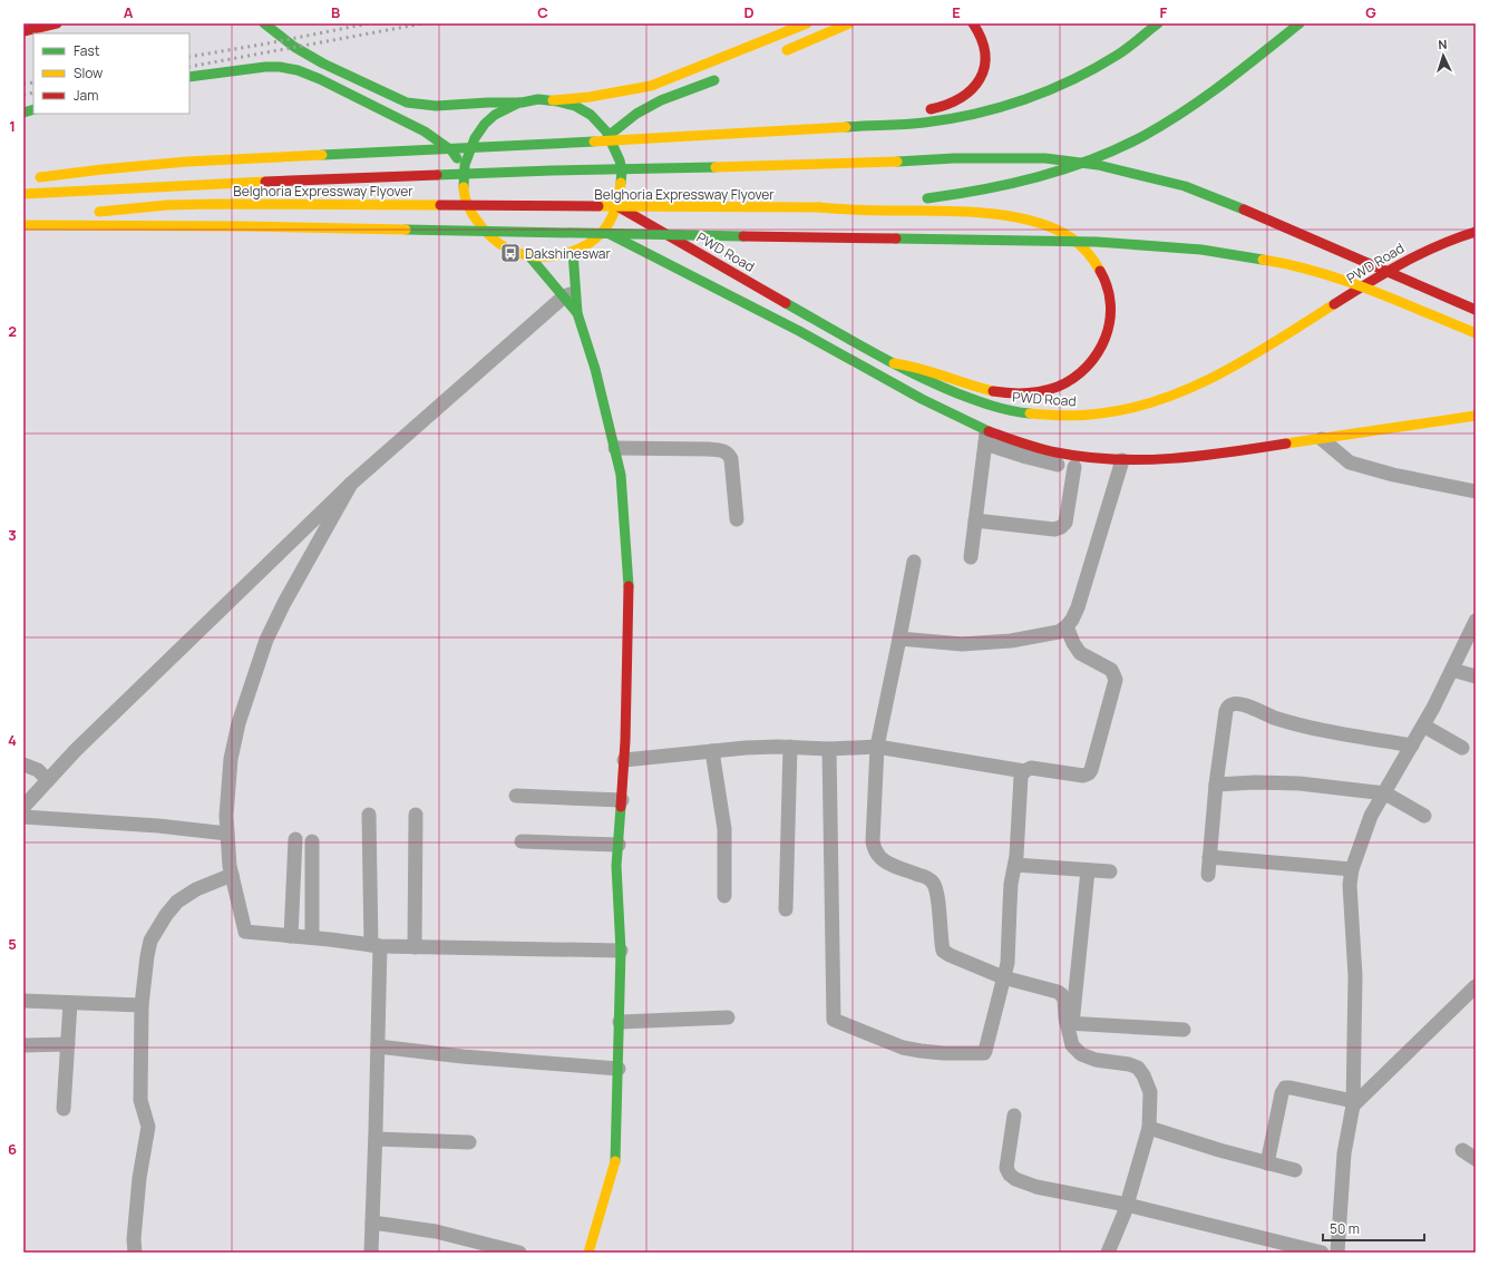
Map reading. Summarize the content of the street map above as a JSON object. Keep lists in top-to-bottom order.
{
  "streets": {
    "main road": ["Belghoria Expressway Flyover", "PWD Road"]
  },
  "places": {
    "bus stop": ["Dakshineswar"]
  },
  "legend": ["Fast", "Slow", "Jam"],
  "scale_bar": "50 m",
  "north": "top",
  "grid": {
    "columns": [
      "A",
      "B",
      "C",
      "D",
      "E",
      "F",
      "G"
    ],
    "rows": [
      "1",
      "2",
      "3",
      "4",
      "5",
      "6"
    ]
  }
}
